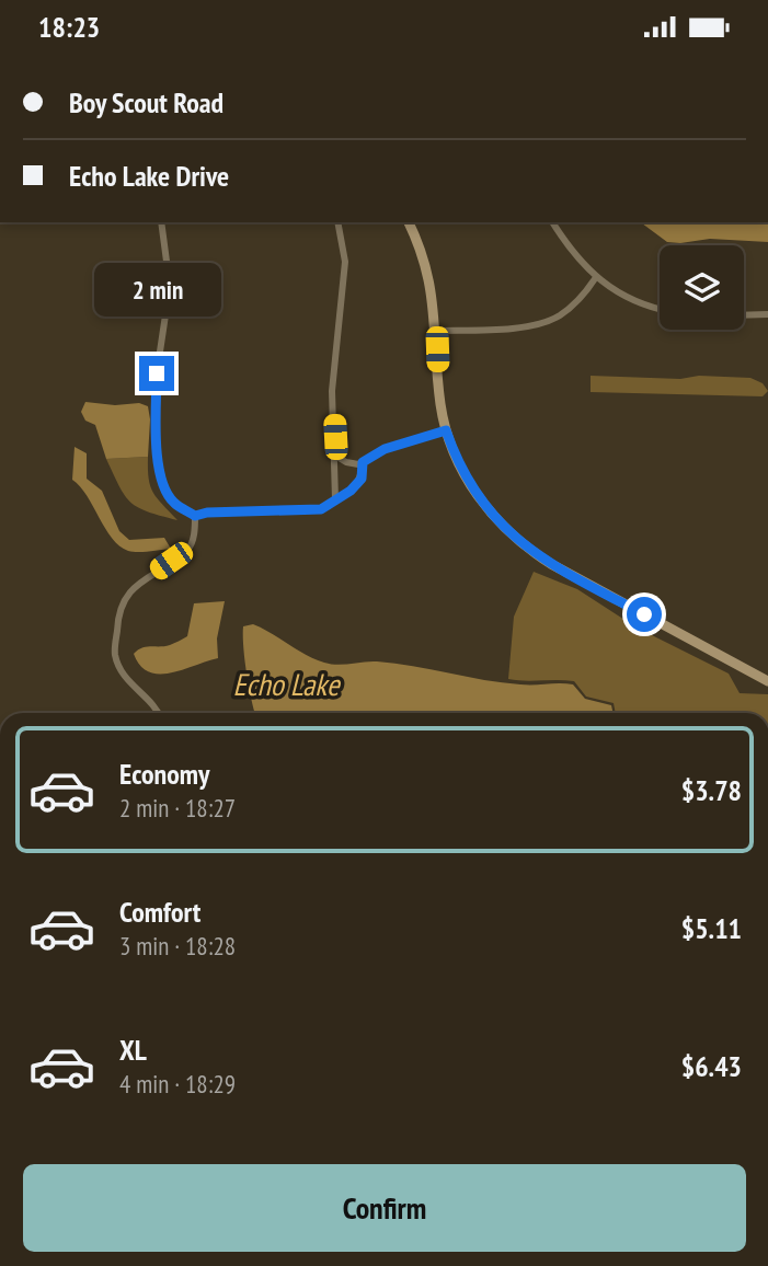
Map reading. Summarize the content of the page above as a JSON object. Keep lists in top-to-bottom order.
{
  "water": ["Echo Lake"],
  "page": {
    "status": "18:23",
    "banner": ["Boy Scout Road", "Echo Lake Drive"],
    "bubble": "2 min",
    "list": [
      {
        "name": "Economy",
        "note": "2 min · 18:27",
        "value": "$3.78"
      },
      {
        "name": "Comfort",
        "note": "3 min · 18:28",
        "value": "$5.11"
      },
      {
        "name": "XL",
        "note": "4 min · 18:29",
        "value": "$6.43"
      }
    ],
    "buttons": "Confirm"
  }
}
